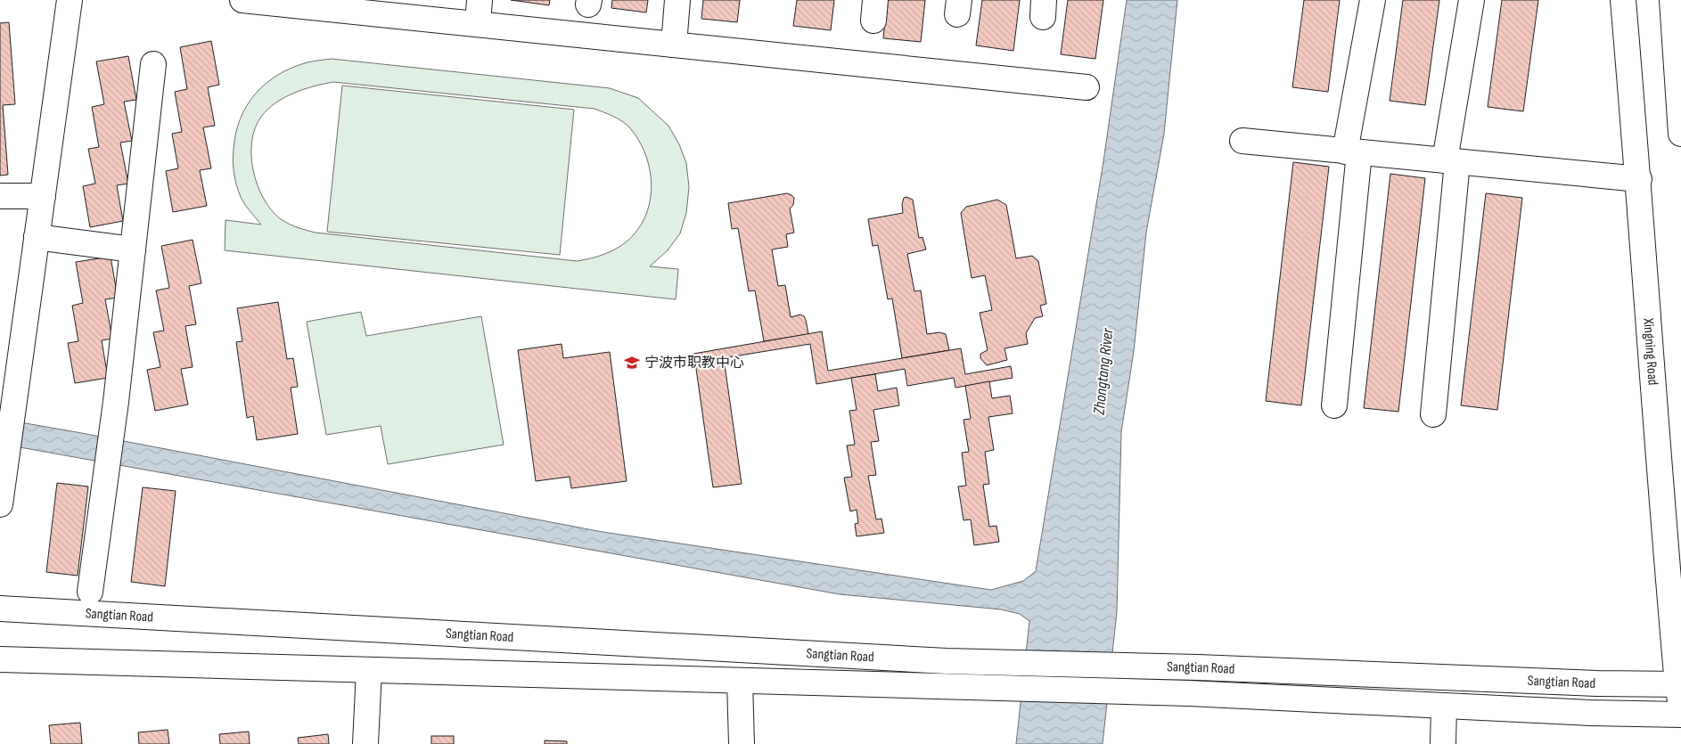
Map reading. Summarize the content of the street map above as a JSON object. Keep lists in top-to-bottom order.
{
  "streets": {
    "main road": ["Xingning Road", "Sangtian Road"]
  },
  "crossings": [
    ["Xingning Road", "Sangtian Road"]
  ],
  "water": ["Zhongtang River"],
  "places": {
    "school or university": ["宁波市职教中心"]
  }
}
